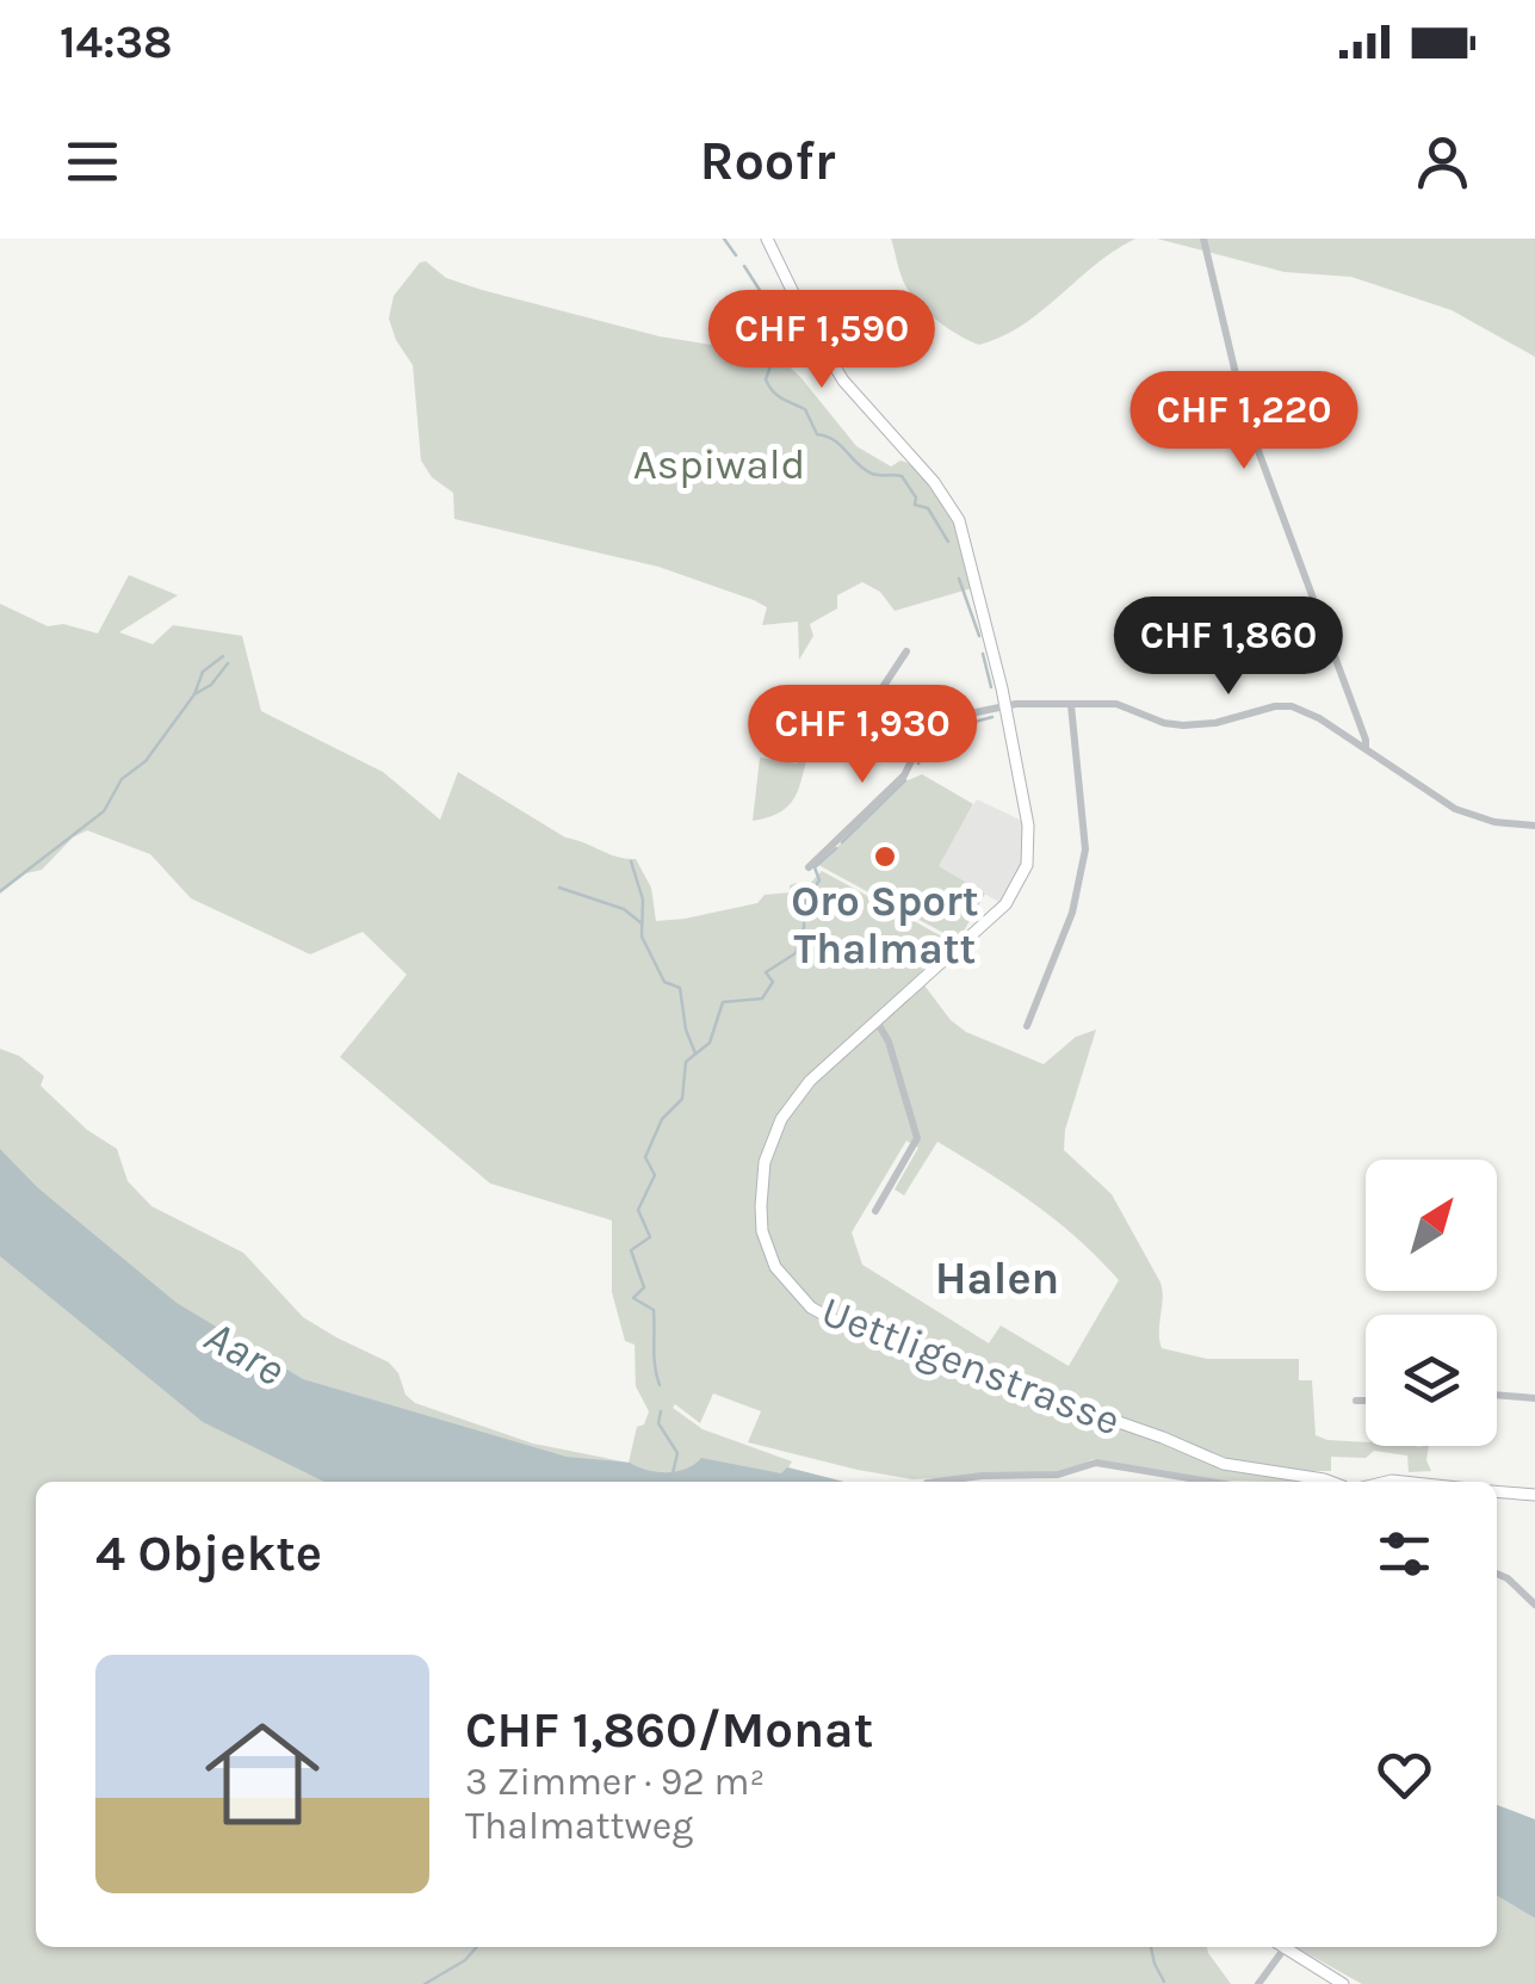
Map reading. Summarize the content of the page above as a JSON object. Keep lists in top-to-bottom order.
{
  "streets": {
    "main road": ["Uettligenstrasse"]
  },
  "districts": ["Halen"],
  "water": ["Aare"],
  "parks": ["Aspiwald"],
  "places": ["Oro Sport Thalmatt"],
  "north": "top right",
  "page": {
    "status": "14:38",
    "header": "Roofr",
    "price": [
      "CHF 1,590",
      "CHF 1,220",
      "CHF 1,860",
      "CHF 1,930"
    ],
    "heading": "4 Objekte",
    "list": [
      {
        "name": "CHF 1,860/Monat",
        "note": "3 Zimmer · 92 m² · Thalmattweg"
      }
    ]
  }
}
